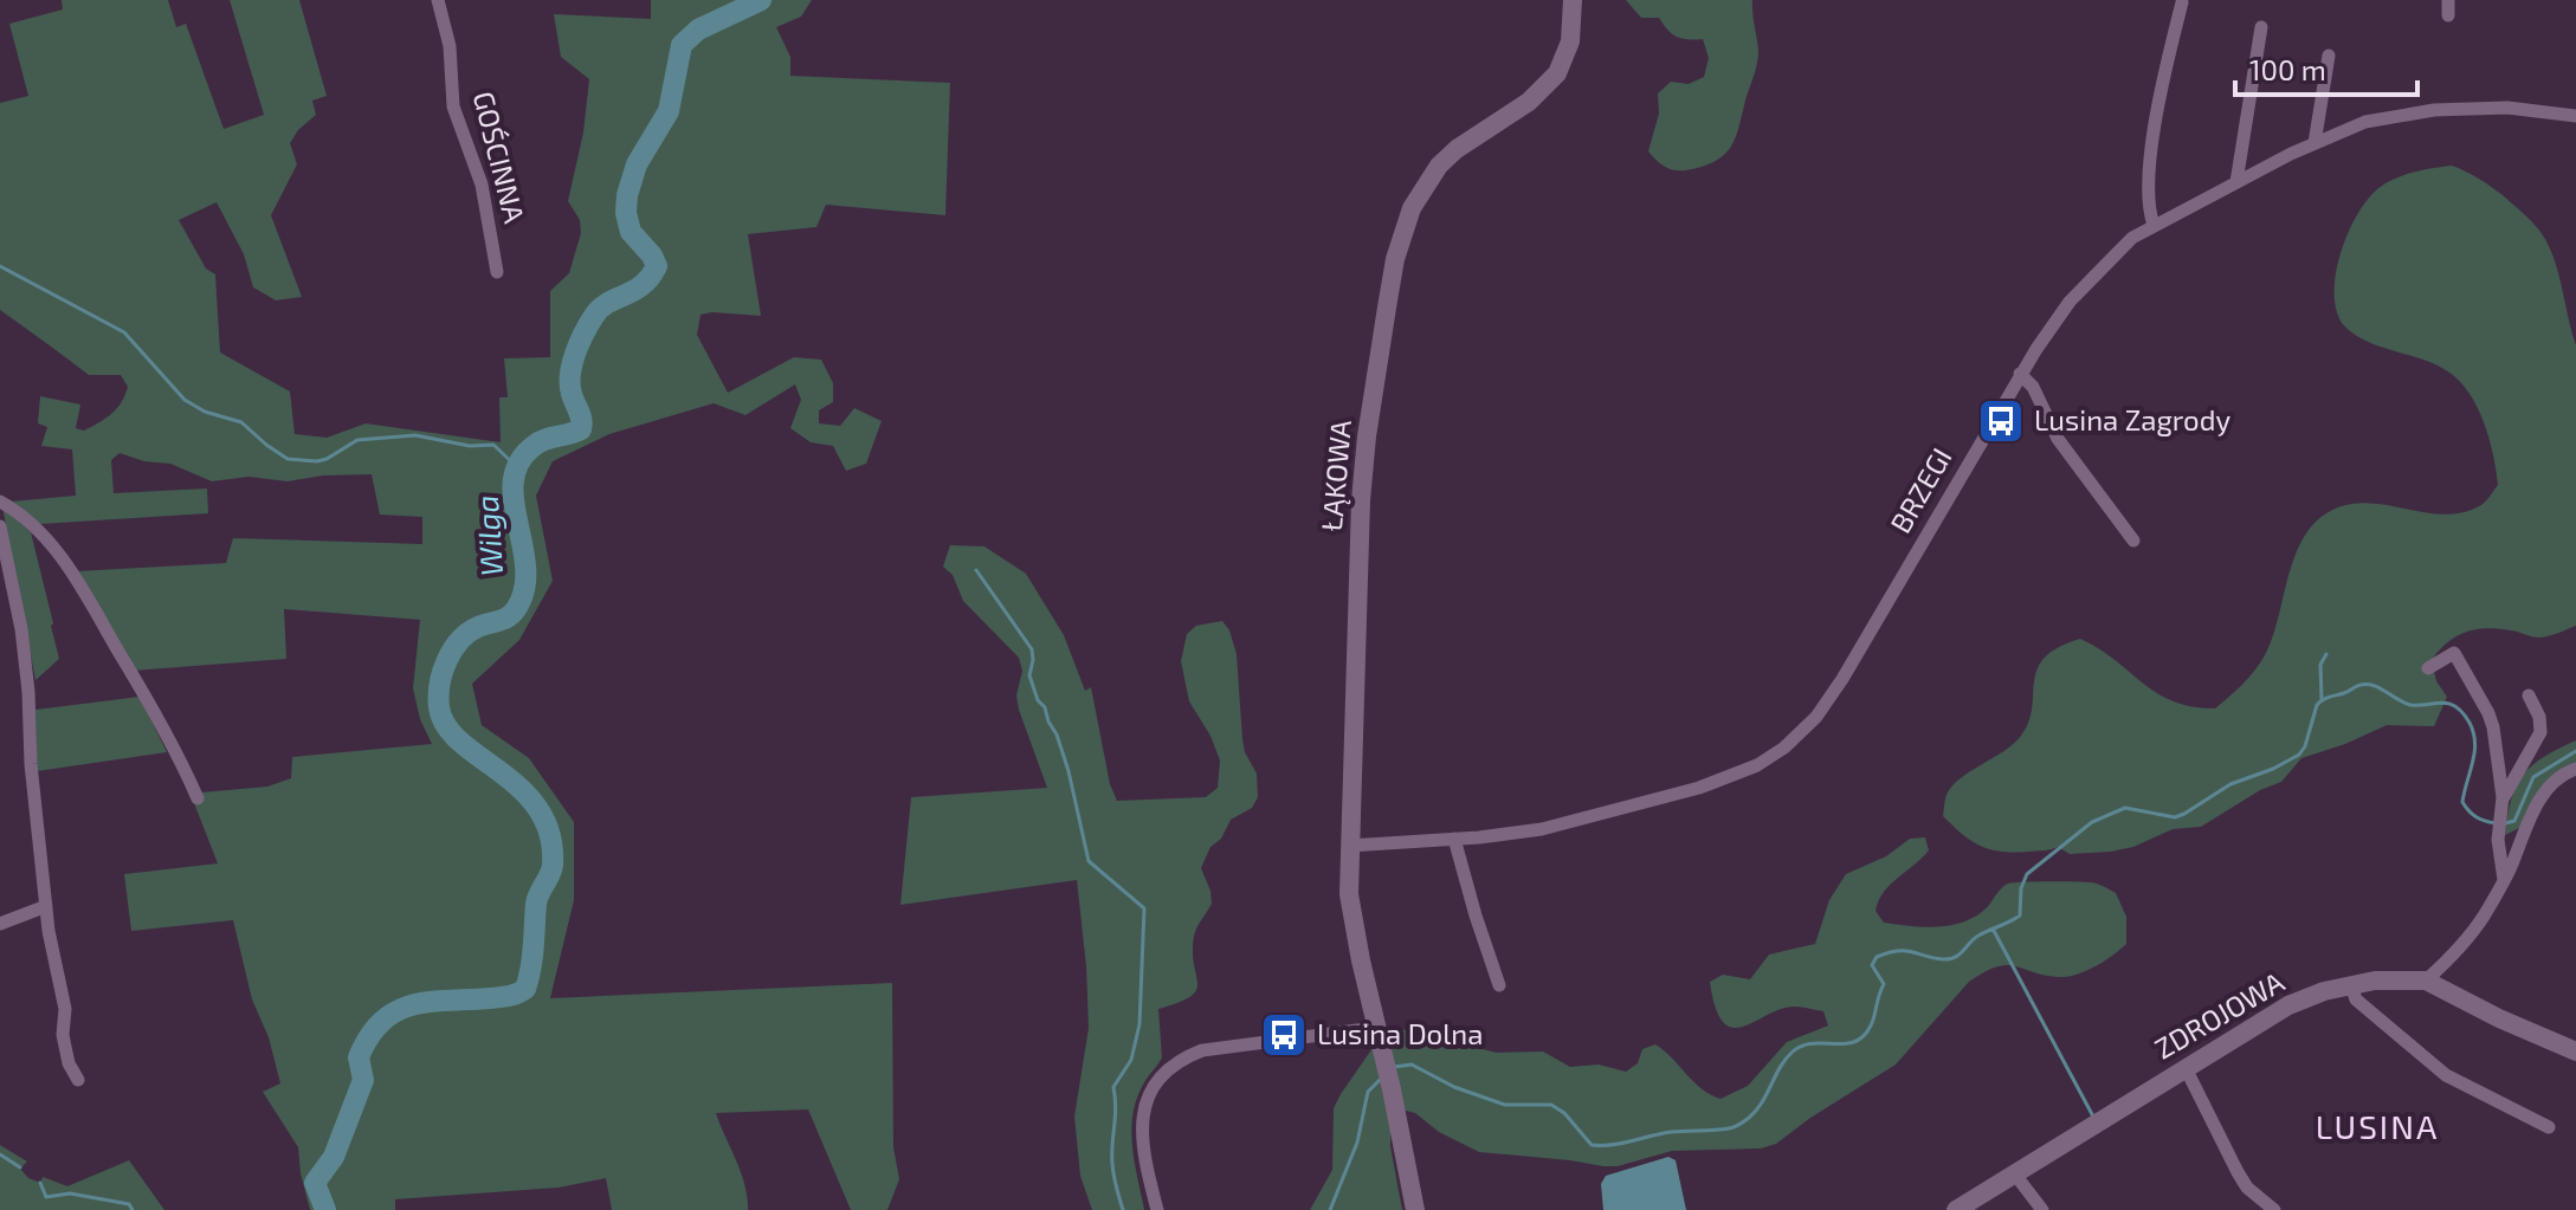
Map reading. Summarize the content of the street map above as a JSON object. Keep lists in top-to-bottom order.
{
  "streets": {
    "street": [
      "GOŚCINNA",
      "ŁĄKOWA",
      "BRZEGI",
      "ZDROJOWA"
    ]
  },
  "crossings": [
    ["ŁĄKOWA", "BRZEGI"]
  ],
  "districts": ["LUSINA"],
  "water": ["Wilga"],
  "places": {
    "bus stop": ["Lusina Zagrody", "Lusina Dolna"]
  },
  "scale_bar": "100 m"
}
